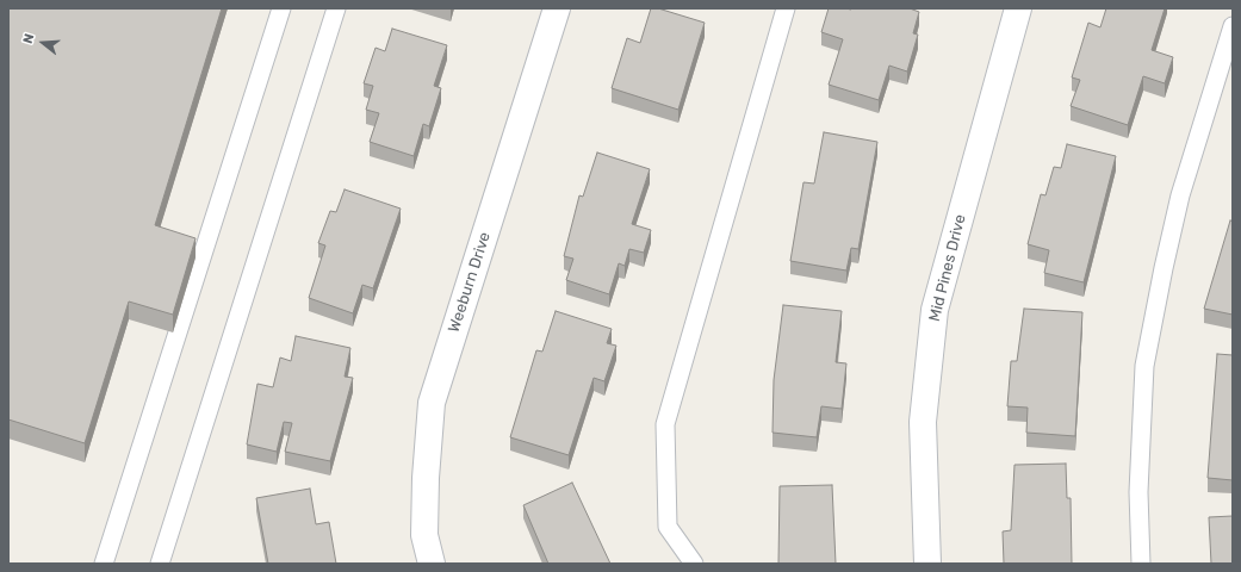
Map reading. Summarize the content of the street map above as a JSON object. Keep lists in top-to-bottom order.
{
  "streets": {
    "street": ["Mid Pines Drive", "Weeburn Drive"]
  },
  "north": "left"
}
